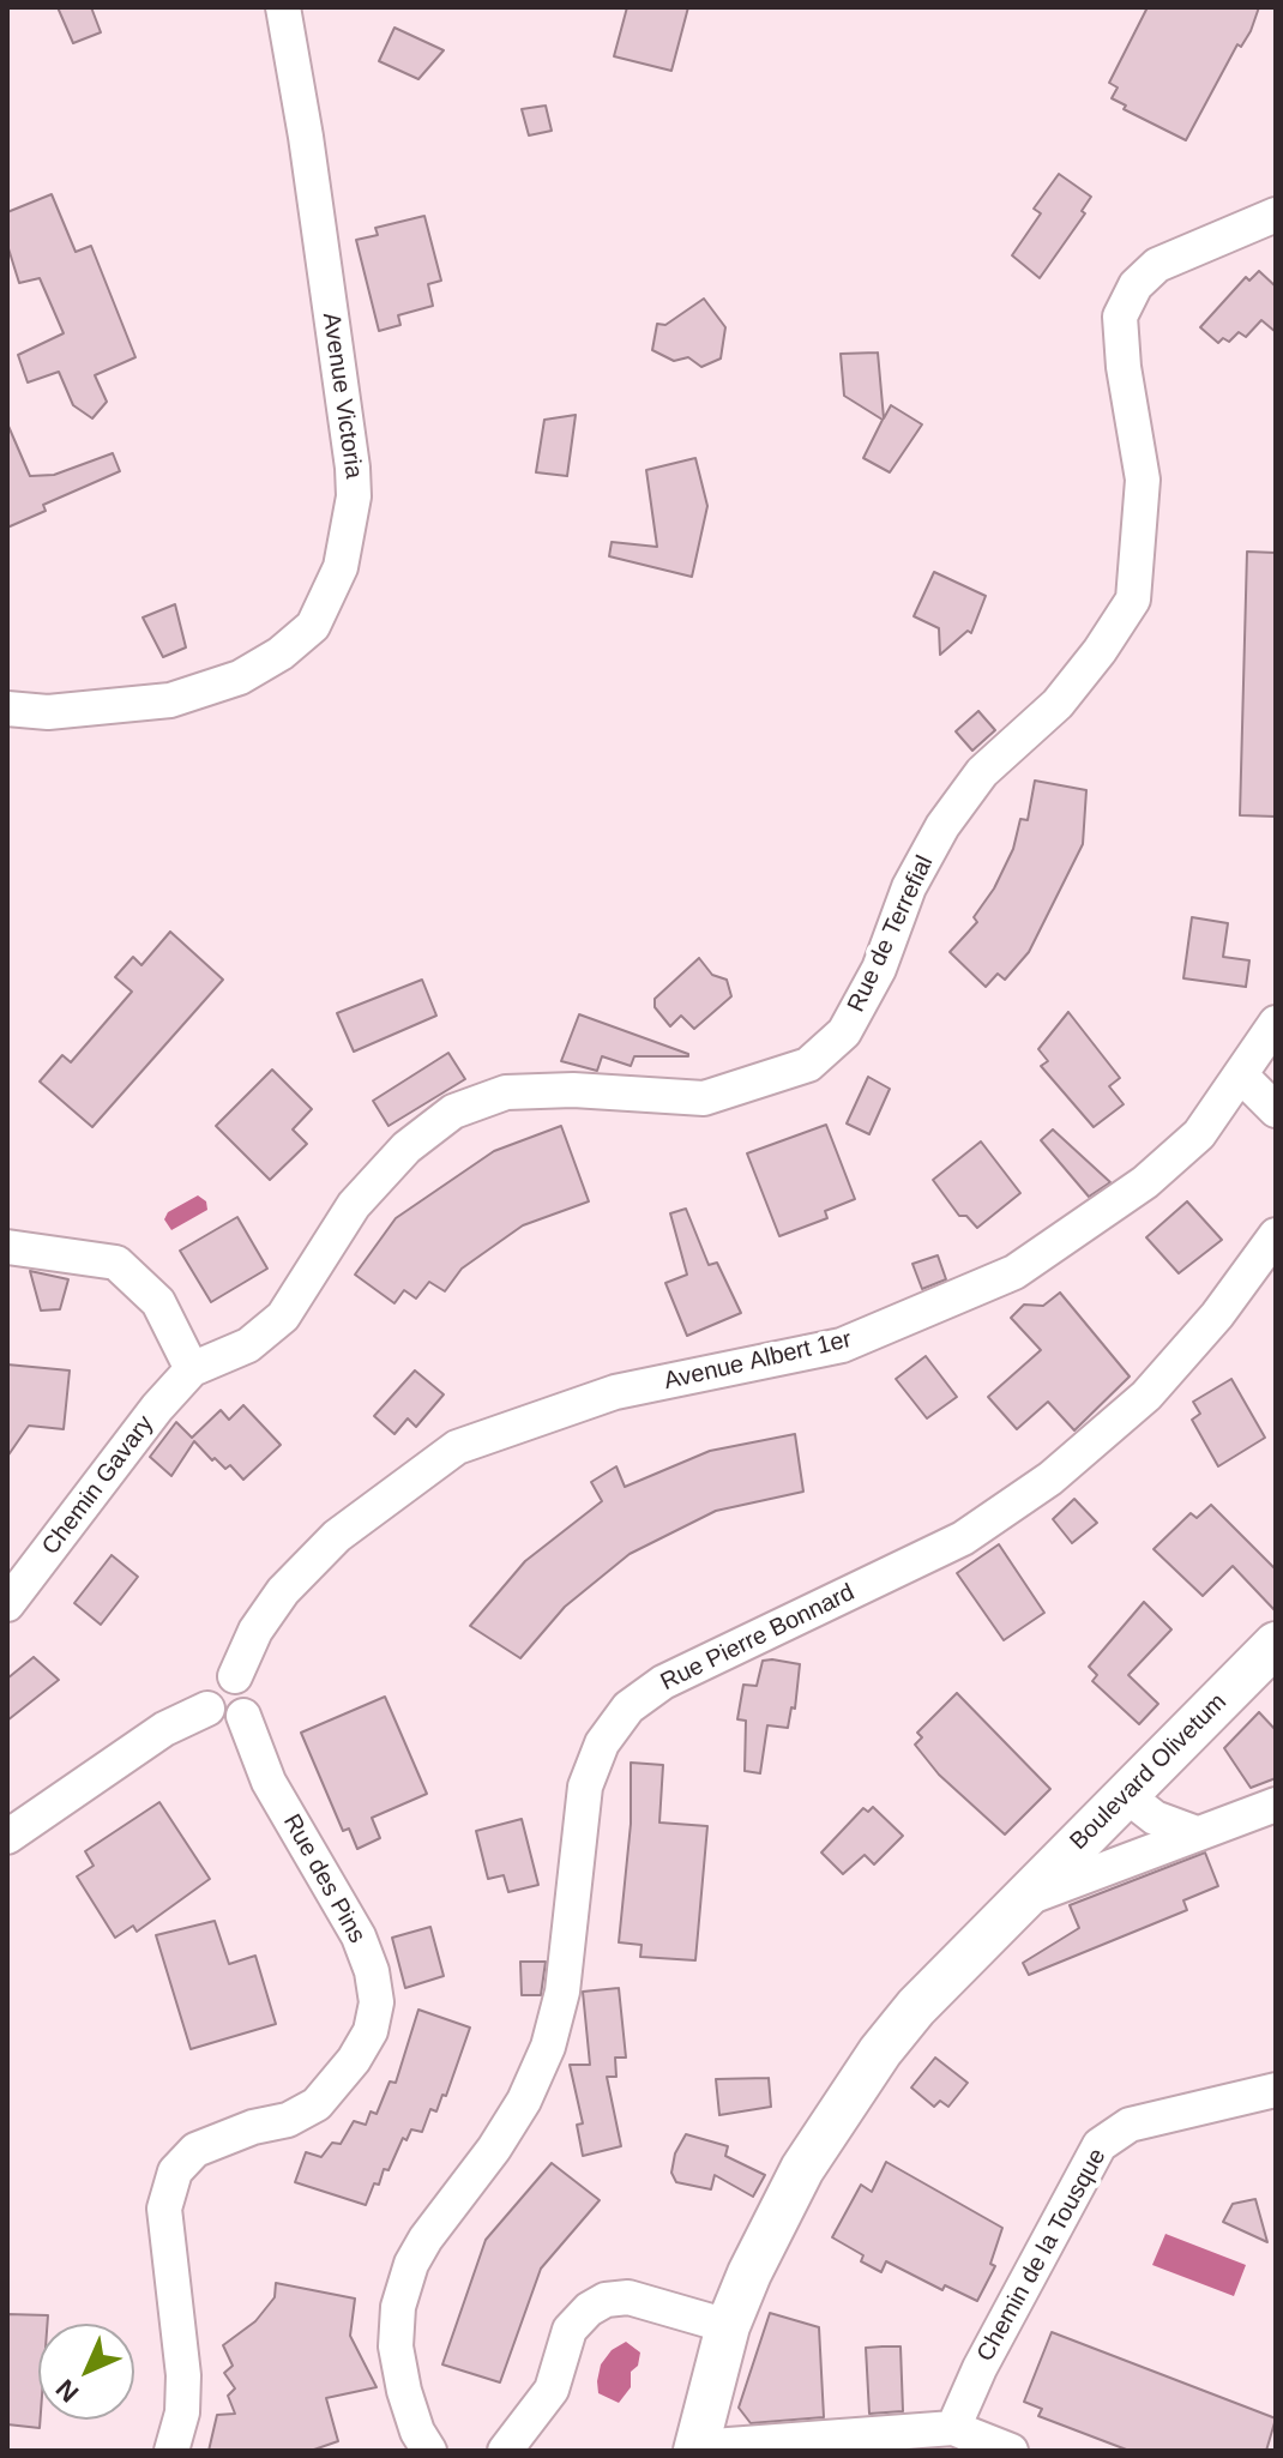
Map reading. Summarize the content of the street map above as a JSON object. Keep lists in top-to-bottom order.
{
  "streets": {
    "main road": ["Boulevard Olivetum"],
    "street": [
      "Avenue Victoria",
      "Rue de Terrefial",
      "Avenue Albert 1er",
      "Chemin Gavary",
      "Rue Pierre Bonnard",
      "Rue des Pins",
      "Chemin de la Tousque"
    ]
  },
  "crossings": [
    ["Rue de Terrefial", "Chemin Gavary"],
    ["Avenue Albert 1er", "Rue des Pins"]
  ],
  "north": "bottom left"
}
